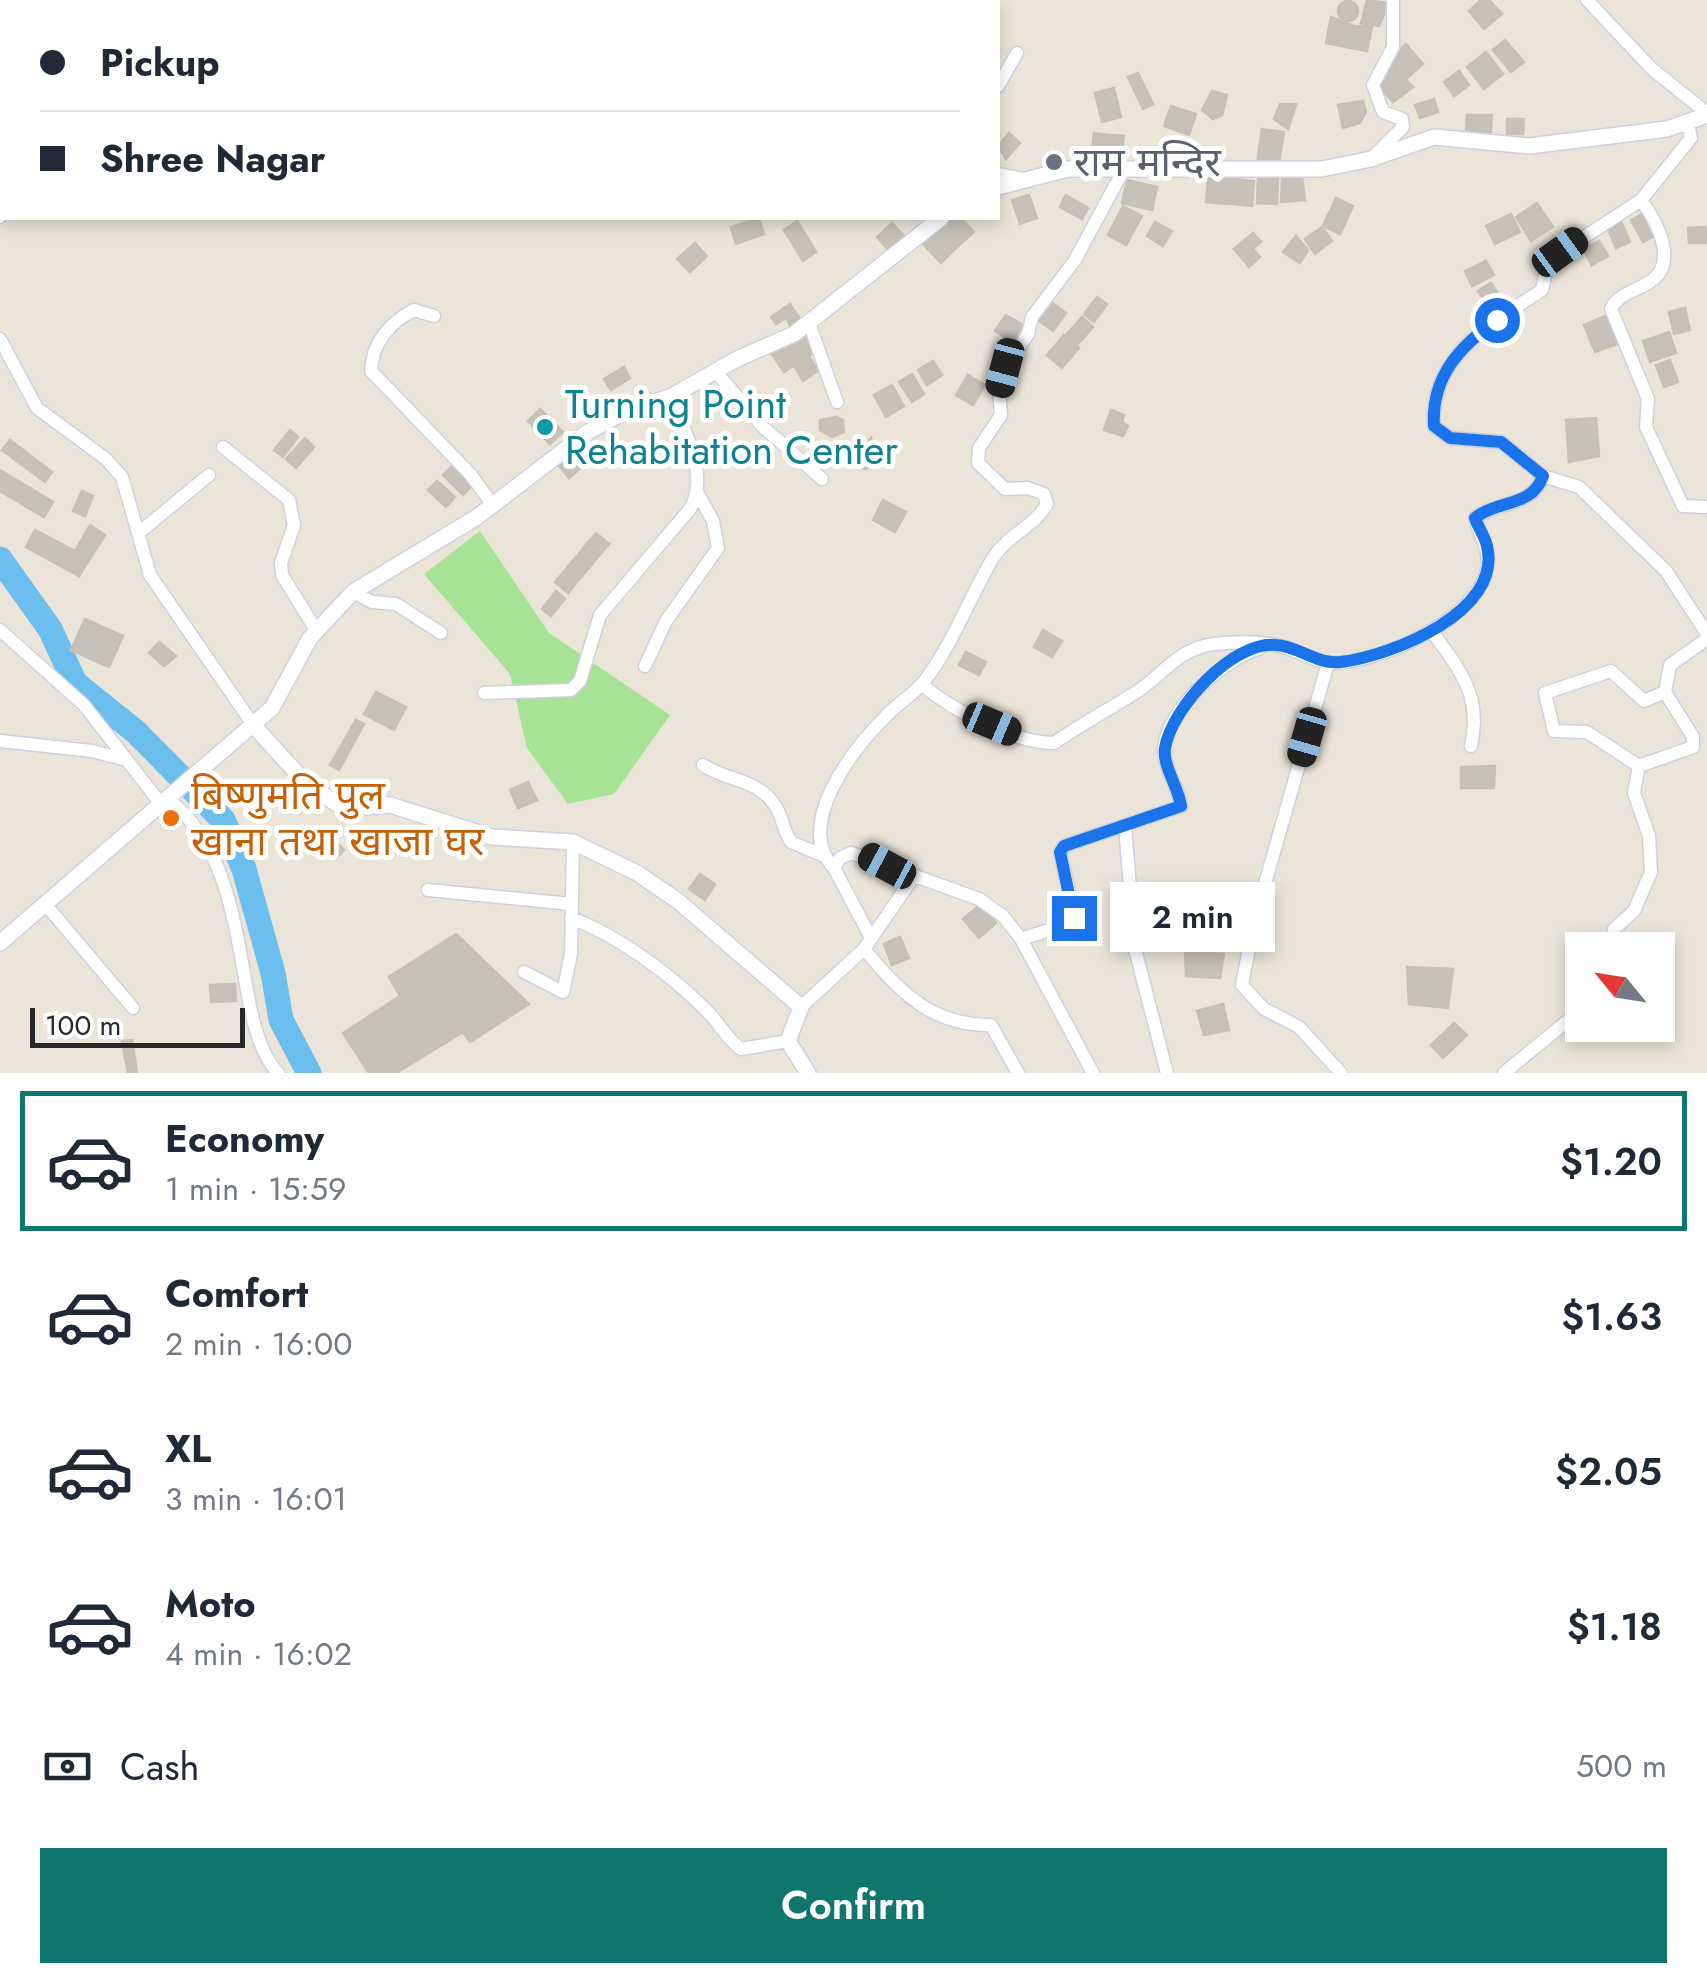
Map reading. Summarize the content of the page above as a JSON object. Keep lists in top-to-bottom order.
{
  "places": ["राम मन्दिर", "Turning Point Rehabitation Center", "बिष्णुमति पुल खाना तथा खाजा घर"],
  "scale_bar": "100 m",
  "north": "top left",
  "page": {
    "banner": ["Pickup", "Shree Nagar"],
    "bubble": "2 min",
    "scale": "100 m",
    "list": [
      {
        "name": "Economy",
        "note": "1 min · 15:59",
        "value": "$1.20"
      },
      {
        "name": "Comfort",
        "note": "2 min · 16:00",
        "value": "$1.63"
      },
      {
        "name": "XL",
        "note": "3 min · 16:01",
        "value": "$2.05"
      },
      {
        "name": "Moto",
        "note": "4 min · 16:02",
        "value": "$1.18"
      }
    ],
    "pay": ["Cash", "500 m"],
    "buttons": "Confirm"
  }
}
